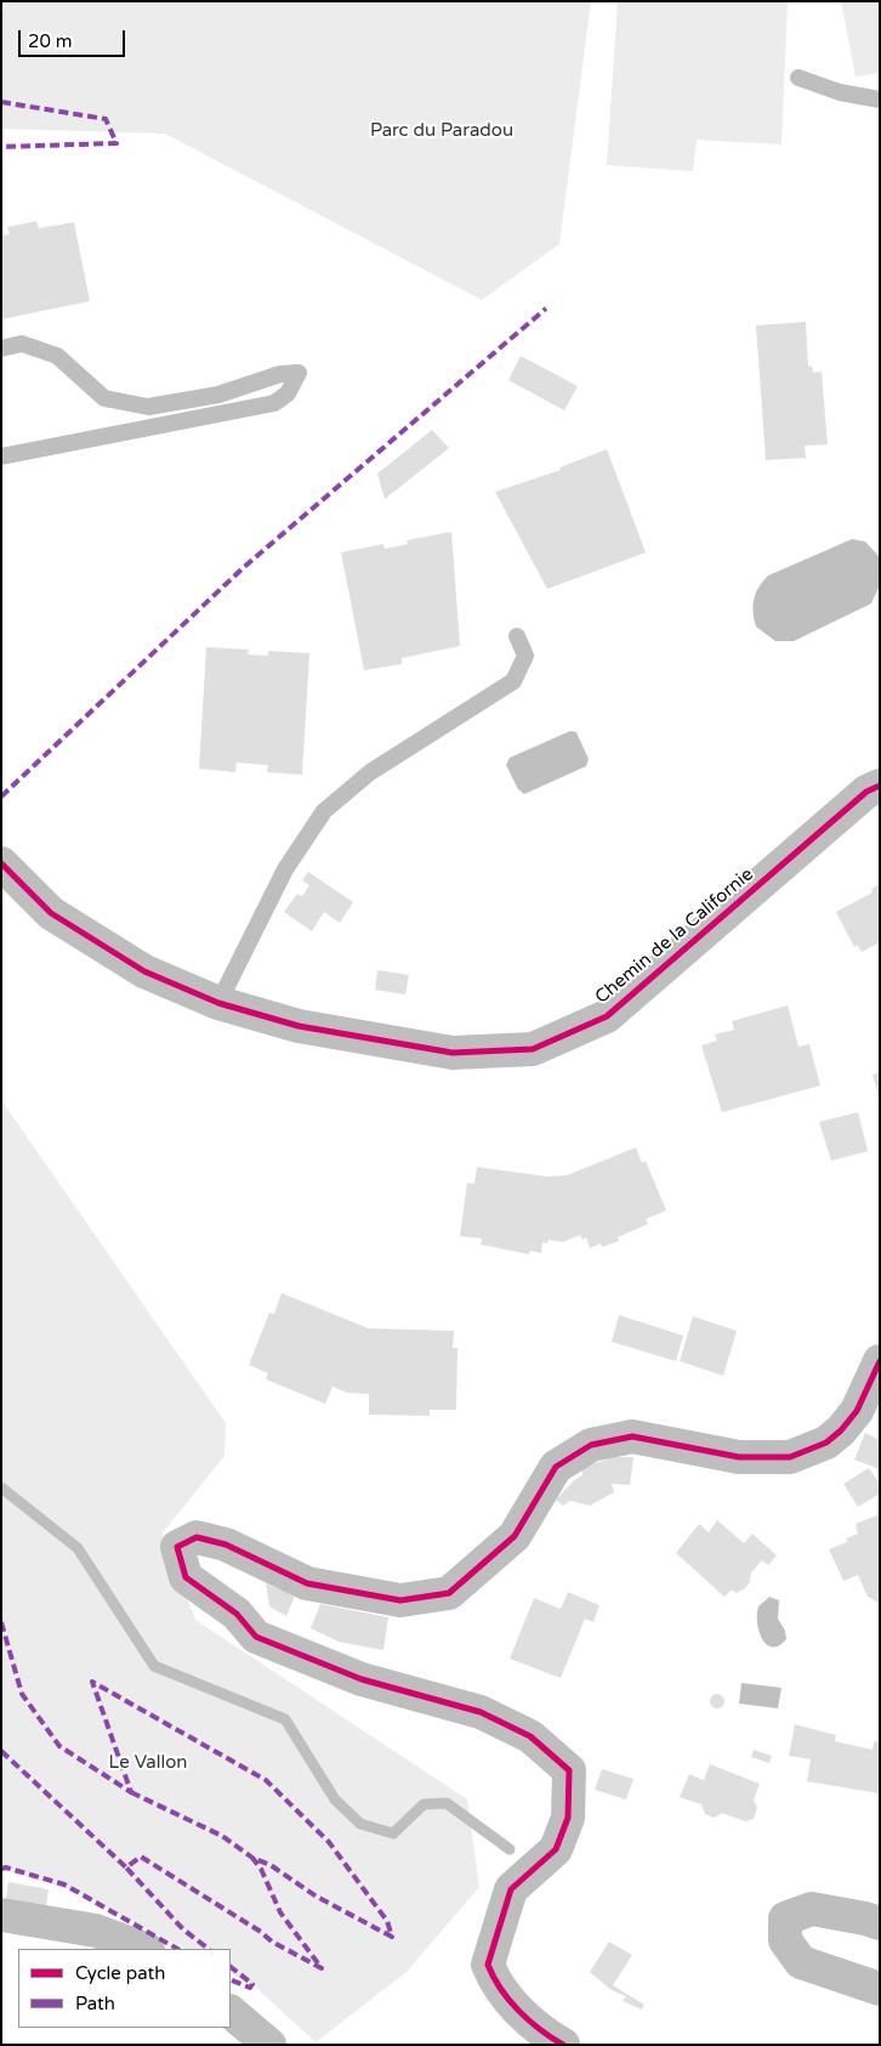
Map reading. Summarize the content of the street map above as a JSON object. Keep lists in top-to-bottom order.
{
  "streets": {
    "street": ["Chemin de la Californie"]
  },
  "parks": ["Parc du Paradou", "Le Vallon"],
  "legend": ["Cycle path", "Path"],
  "scale_bar": "20 m"
}
